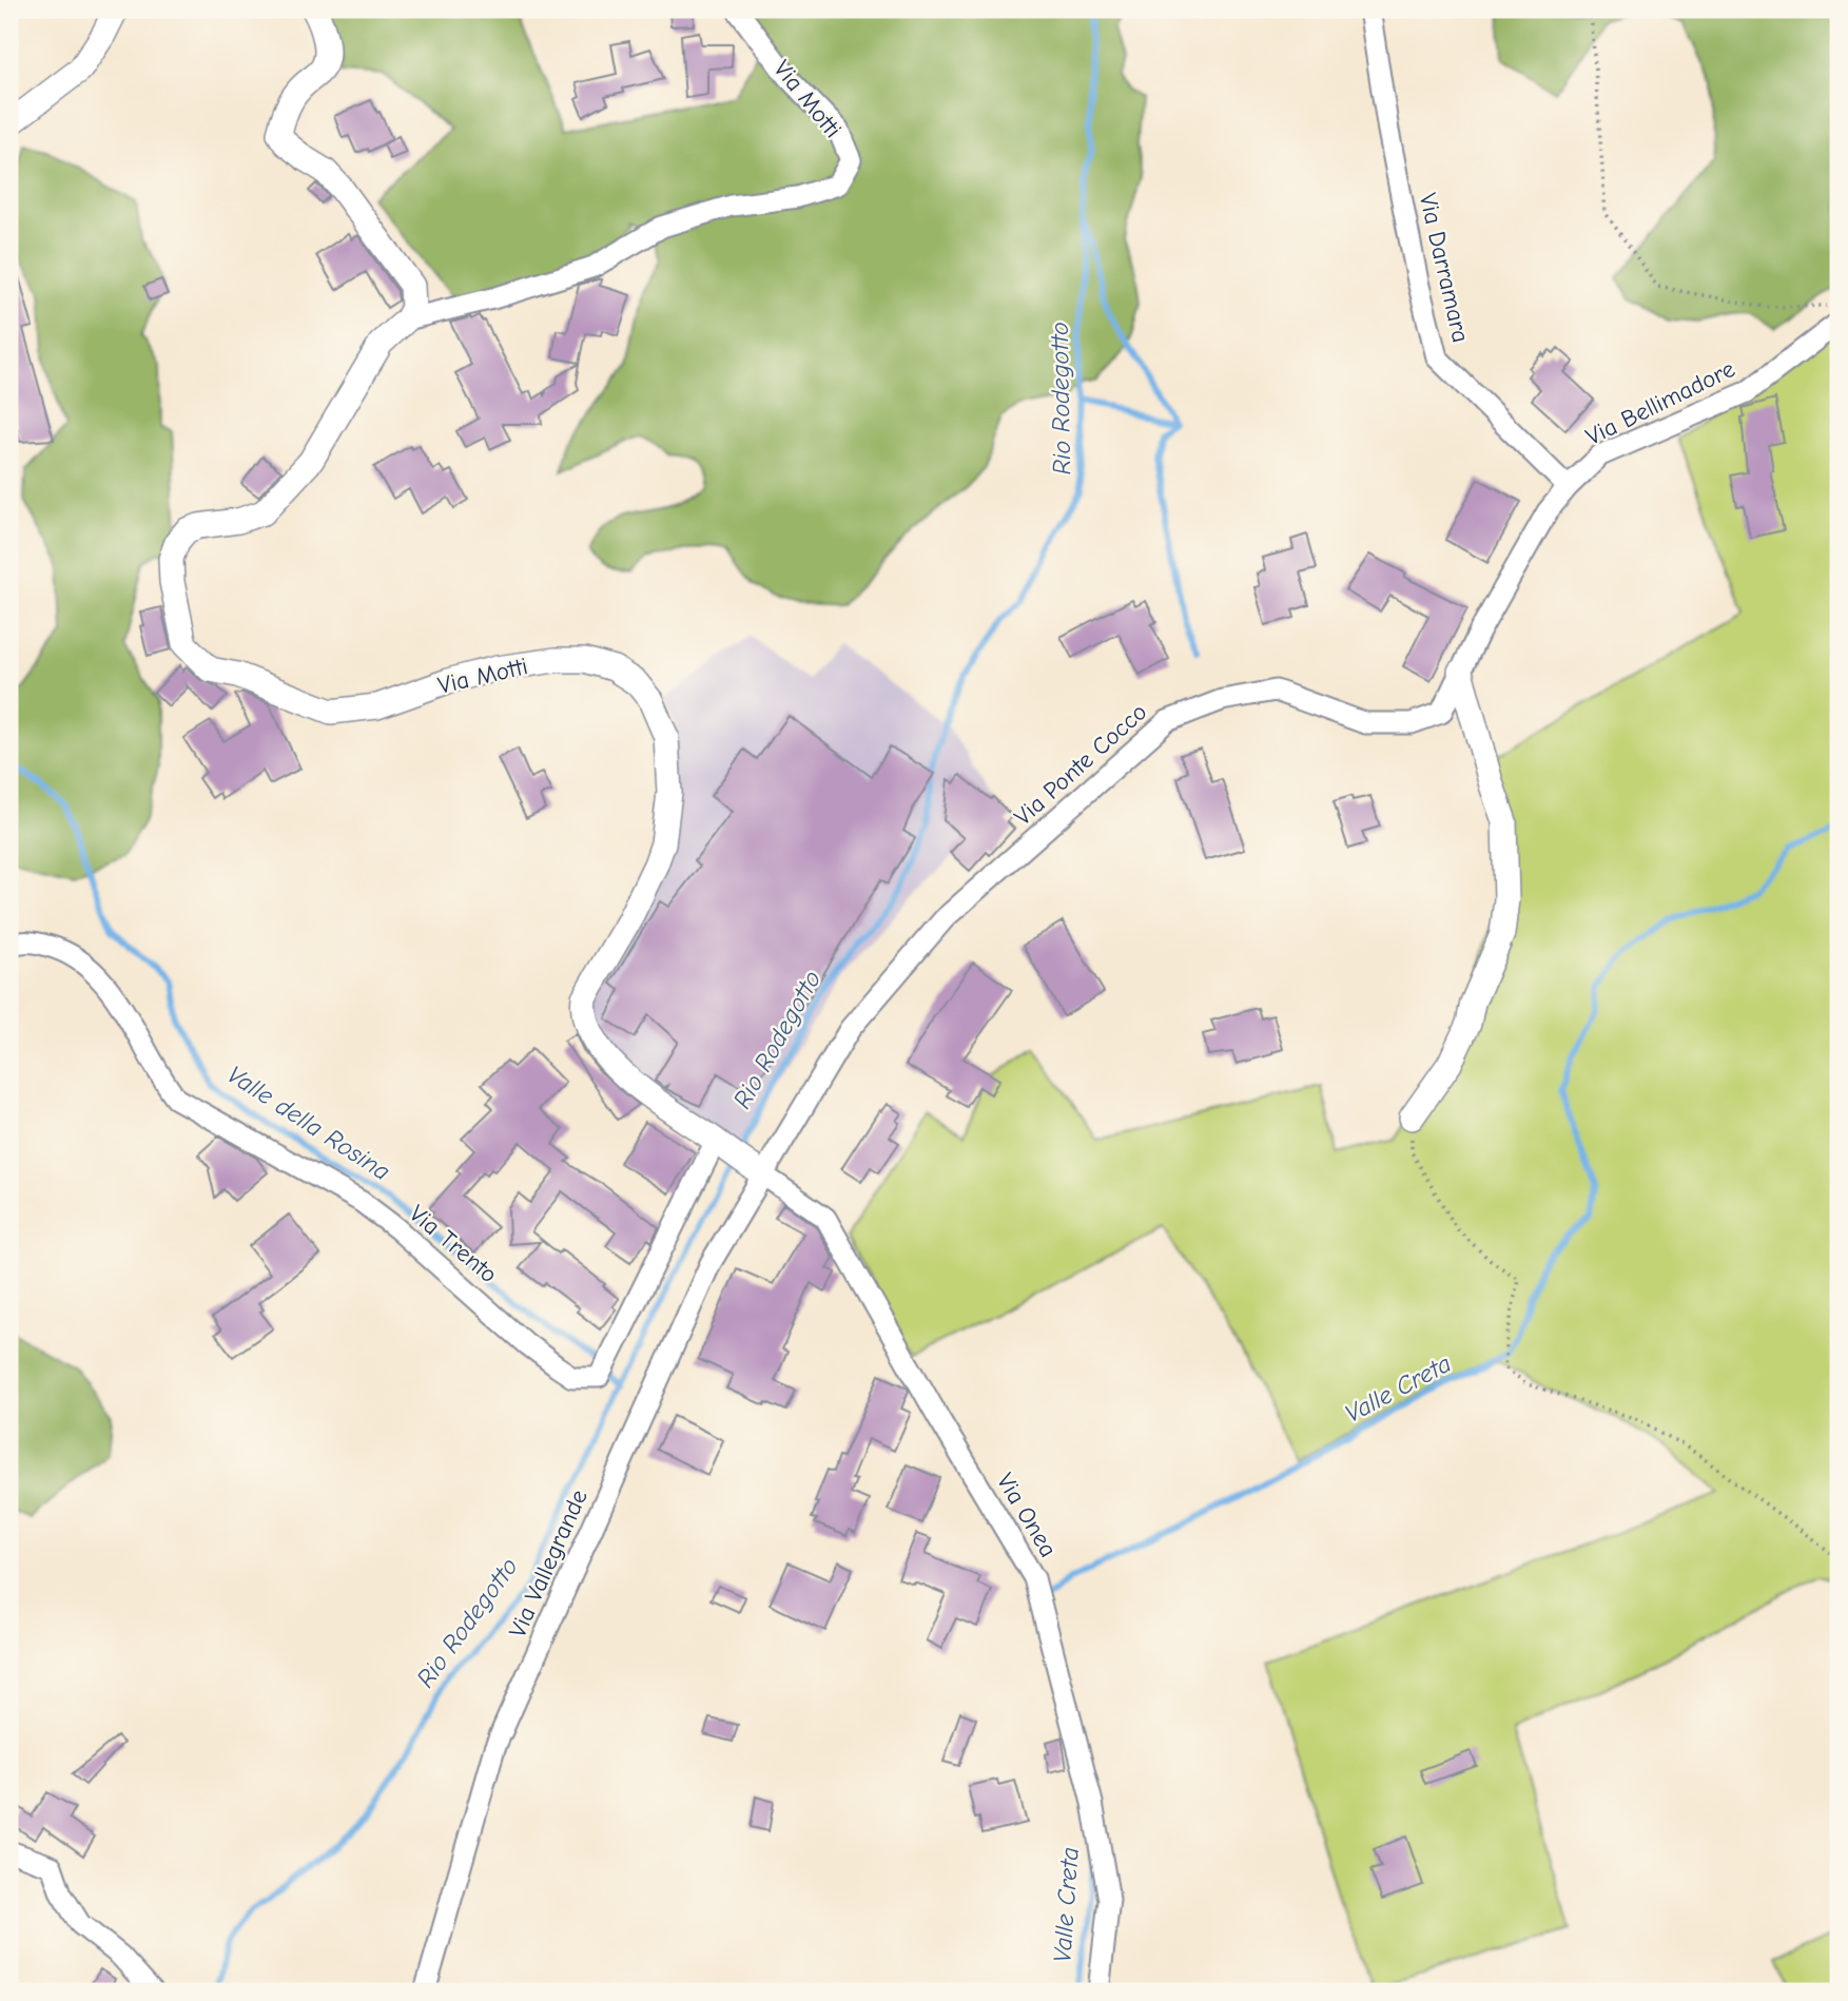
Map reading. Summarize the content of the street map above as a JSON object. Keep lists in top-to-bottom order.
{
  "streets": {
    "street": [
      "Via Motti",
      "Via Darramara",
      "Via Bellimadore",
      "Via Ponte Cocco",
      "Via Trento",
      "Via Onea",
      "Via Vallegrande"
    ]
  },
  "crossings": [
    ["Via Motti", "Via Ponte Cocco"],
    ["Via Motti", "Via Trento"],
    ["Via Motti", "Via Onea"],
    ["Via Motti", "Via Vallegrande"],
    ["Via Darramara", "Via Bellimadore"],
    ["Via Bellimadore", "Via Ponte Cocco"],
    ["Via Ponte Cocco", "Via Onea"],
    ["Via Ponte Cocco", "Via Vallegrande"],
    ["Via Onea", "Via Vallegrande"]
  ],
  "water": ["Rio Rodegotto", "Valle della Rosina", "Valle Creta"]
}
